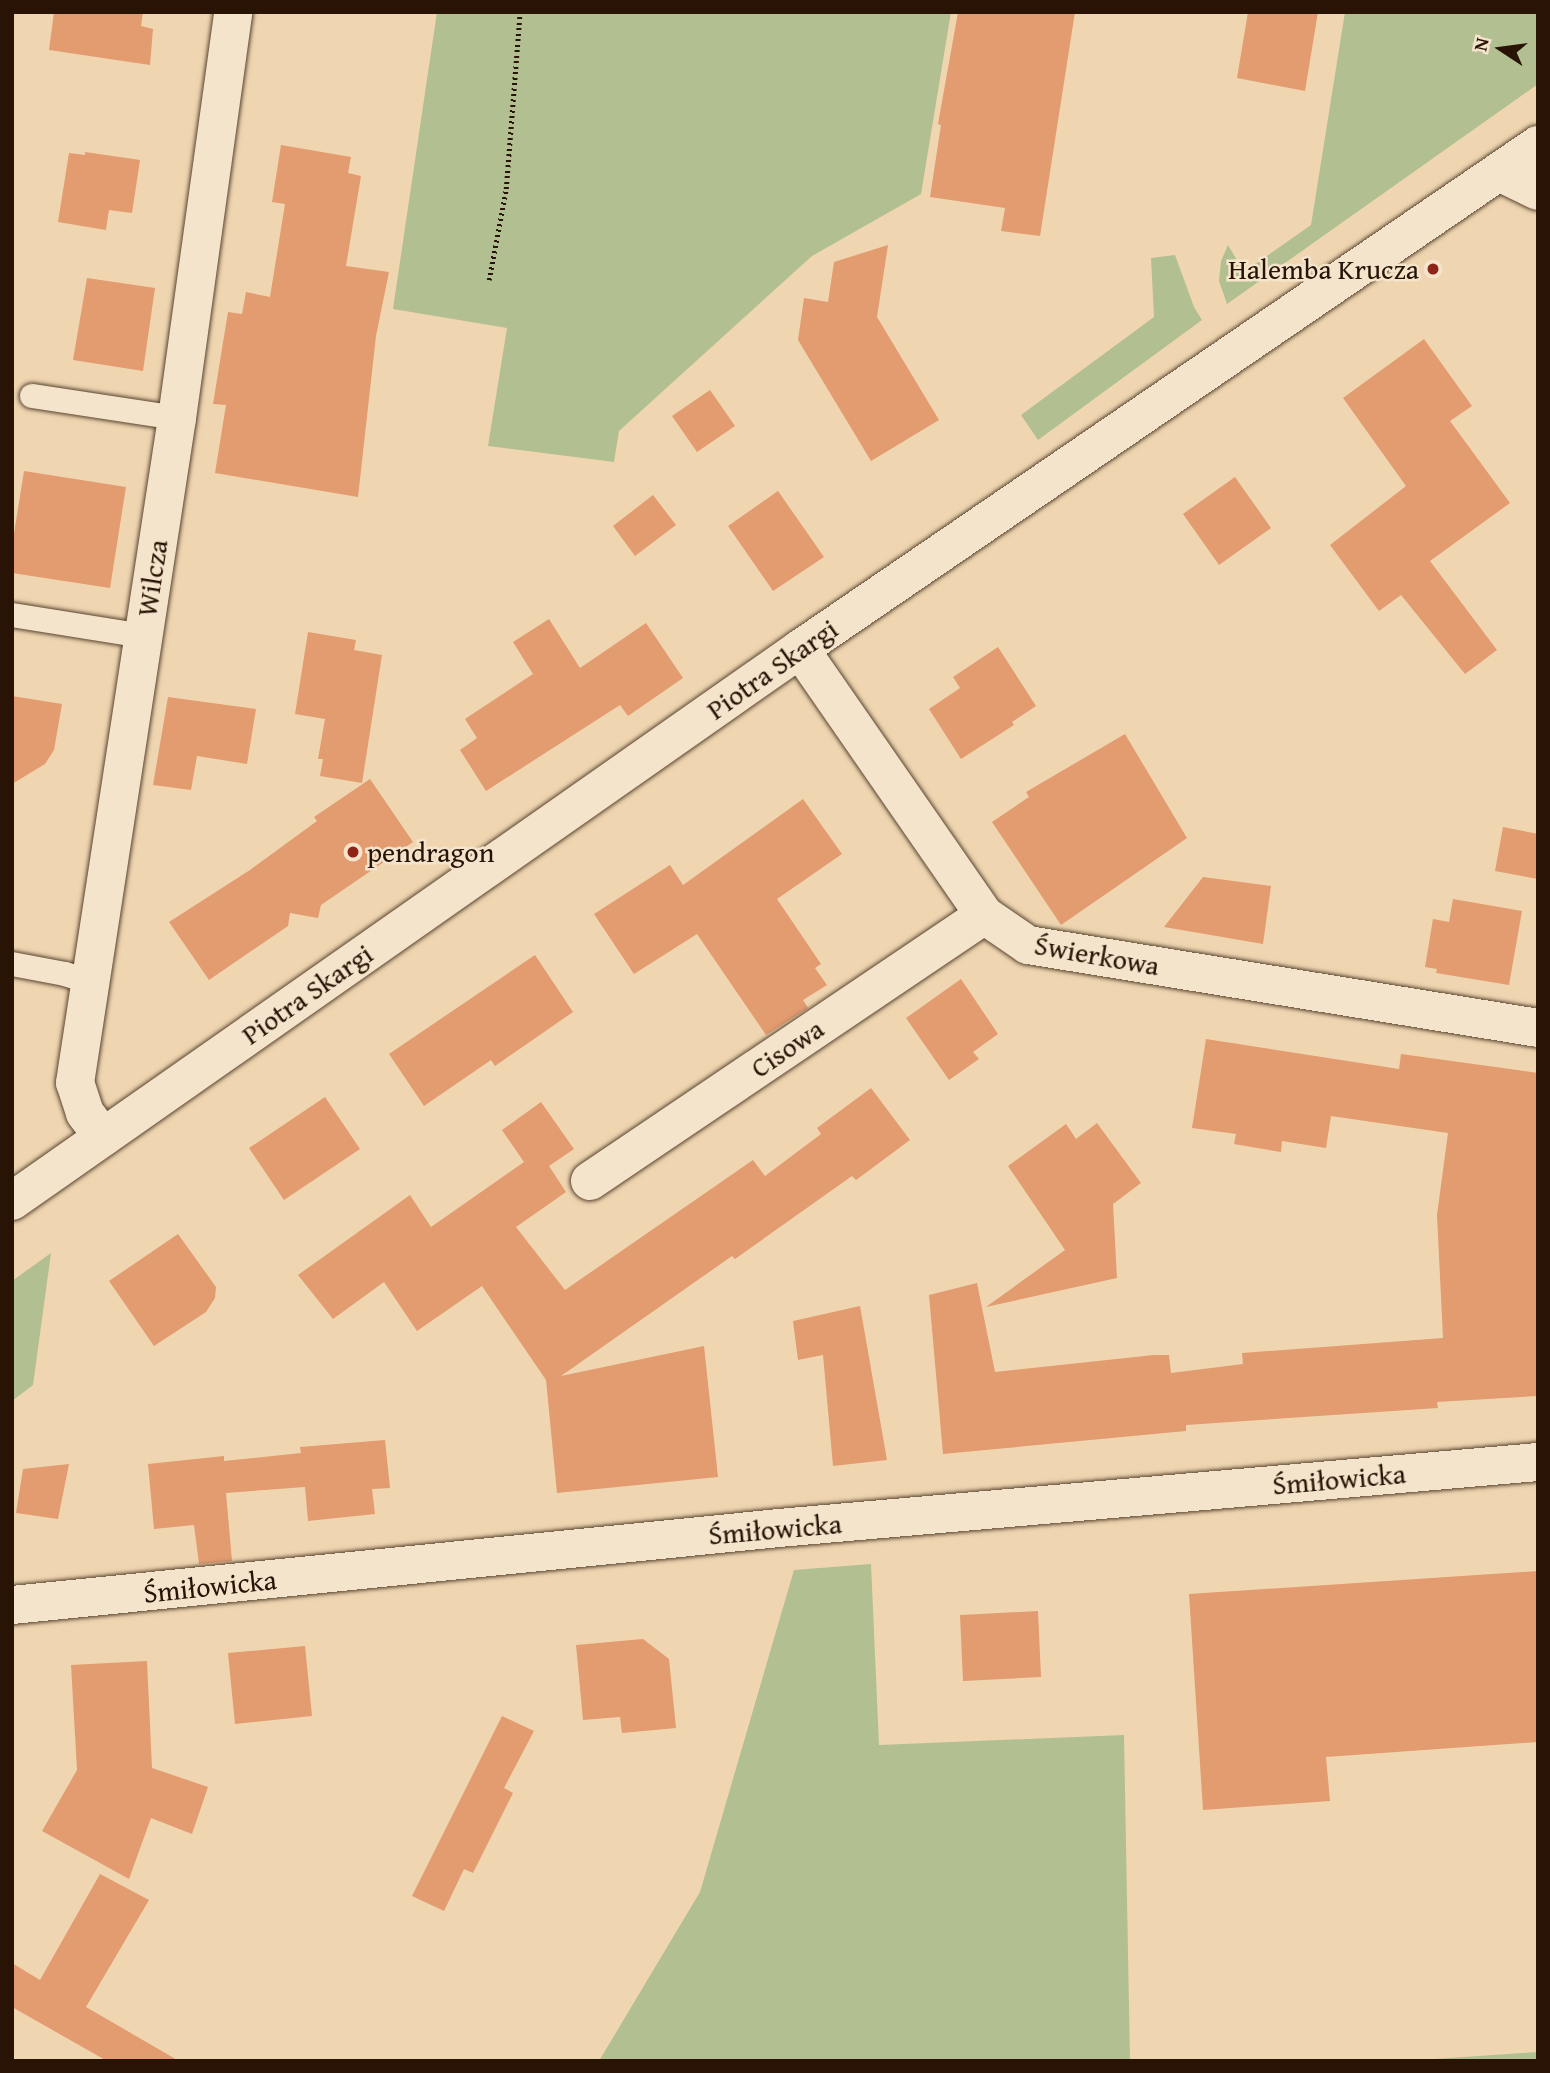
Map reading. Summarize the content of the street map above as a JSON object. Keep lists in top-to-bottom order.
{
  "streets": {
    "street": [
      "Wilcza",
      "Piotra Skargi",
      "Świerkowa",
      "Cisowa",
      "Śmiłowicka"
    ]
  },
  "crossings": [
    ["Wilcza", "Piotra Skargi"],
    ["Piotra Skargi", "Świerkowa"],
    ["Świerkowa", "Cisowa"]
  ],
  "places": ["Halemba Krucza", "pendragon"],
  "north": "left"
}
